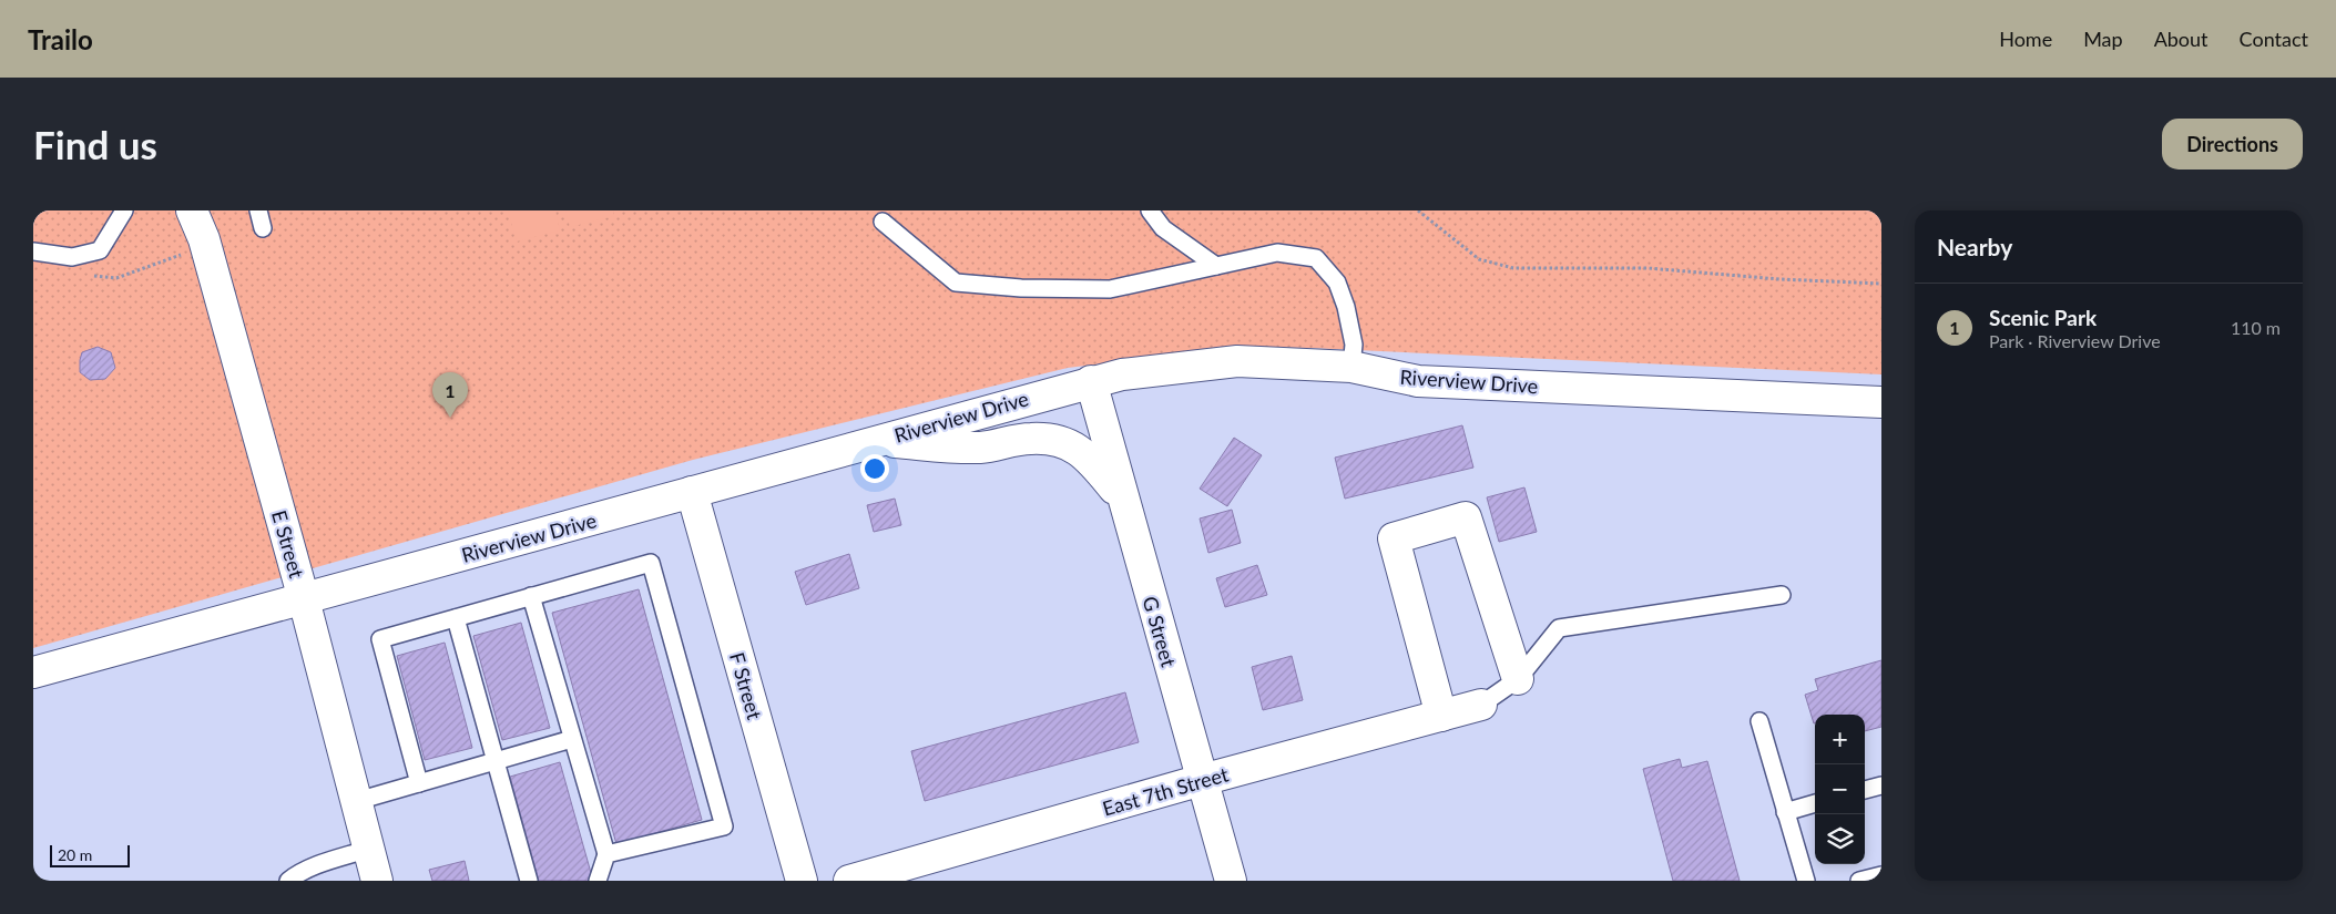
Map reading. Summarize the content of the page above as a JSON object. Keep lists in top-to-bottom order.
{
  "streets": {
    "main road": [
      "Riverview Drive",
      "E Street",
      "G Street",
      "F Street",
      "East 7th Street"
    ]
  },
  "crossings": [
    ["Riverview Drive", "E Street"],
    ["Riverview Drive", "G Street"],
    ["Riverview Drive", "F Street"],
    ["G Street", "East 7th Street"]
  ],
  "scale_bar": "20 m",
  "page": {
    "header": "Trailo",
    "nav": [
      "Home",
      "Map",
      "About",
      "Contact"
    ],
    "buttons": "Directions",
    "title": "Find us",
    "heading": "Nearby",
    "list": [
      {
        "mark": "1",
        "name": "Scenic Park",
        "note": "Park · Riverview Drive",
        "value": "110 m"
      }
    ],
    "pins": "1",
    "map_buttons": ["+", "−"],
    "scale": "20 m"
  }
}
